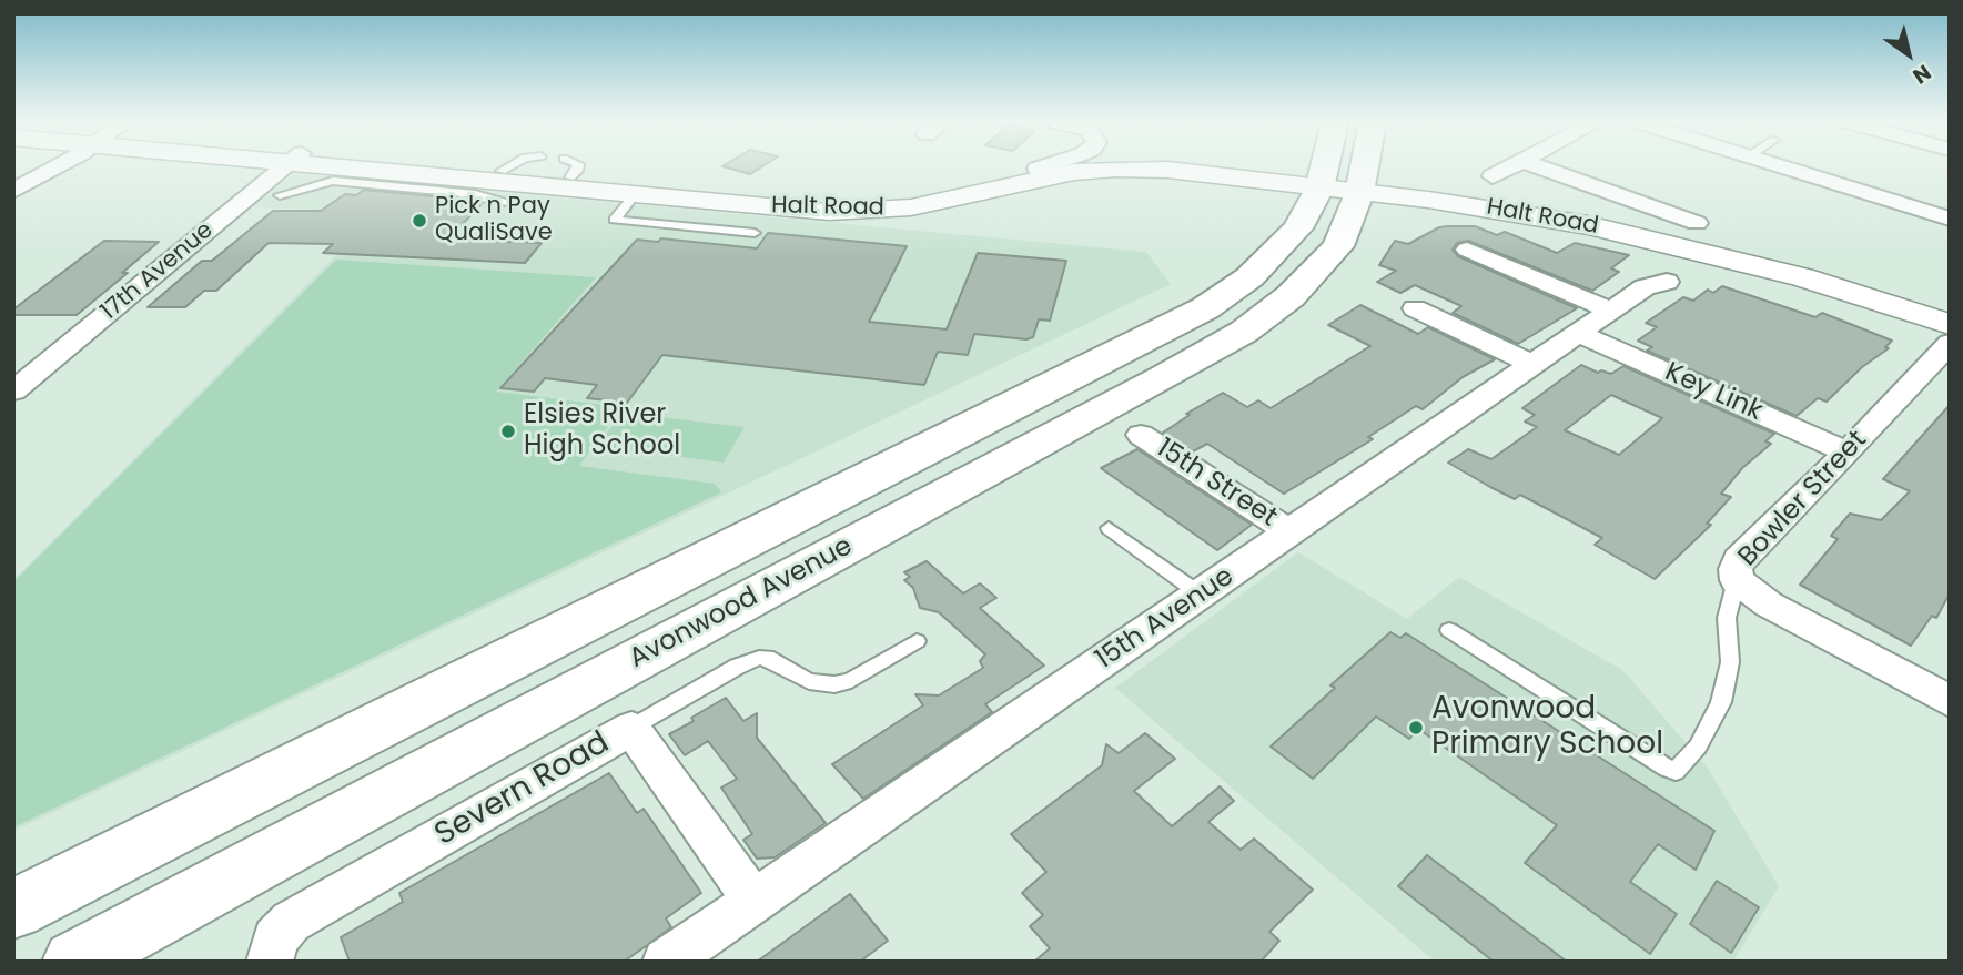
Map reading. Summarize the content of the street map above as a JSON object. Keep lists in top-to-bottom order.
{
  "streets": {
    "main road": ["Avonwood Avenue"],
    "street": [
      "Halt Road",
      "17th Avenue",
      "Key Link",
      "15th Street",
      "Bowler Street",
      "15th Avenue",
      "Severn Road"
    ]
  },
  "crossings": [
    ["Halt Road", "Avonwood Avenue"],
    ["Key Link", "Bowler Street"],
    ["Key Link", "15th Avenue"],
    ["15th Street", "15th Avenue"],
    ["15th Avenue", "Severn Road"]
  ],
  "places": ["Pick n Pay QualiSave", "Elsies River High School", "Avonwood Primary School"],
  "north": "bottom right"
}
